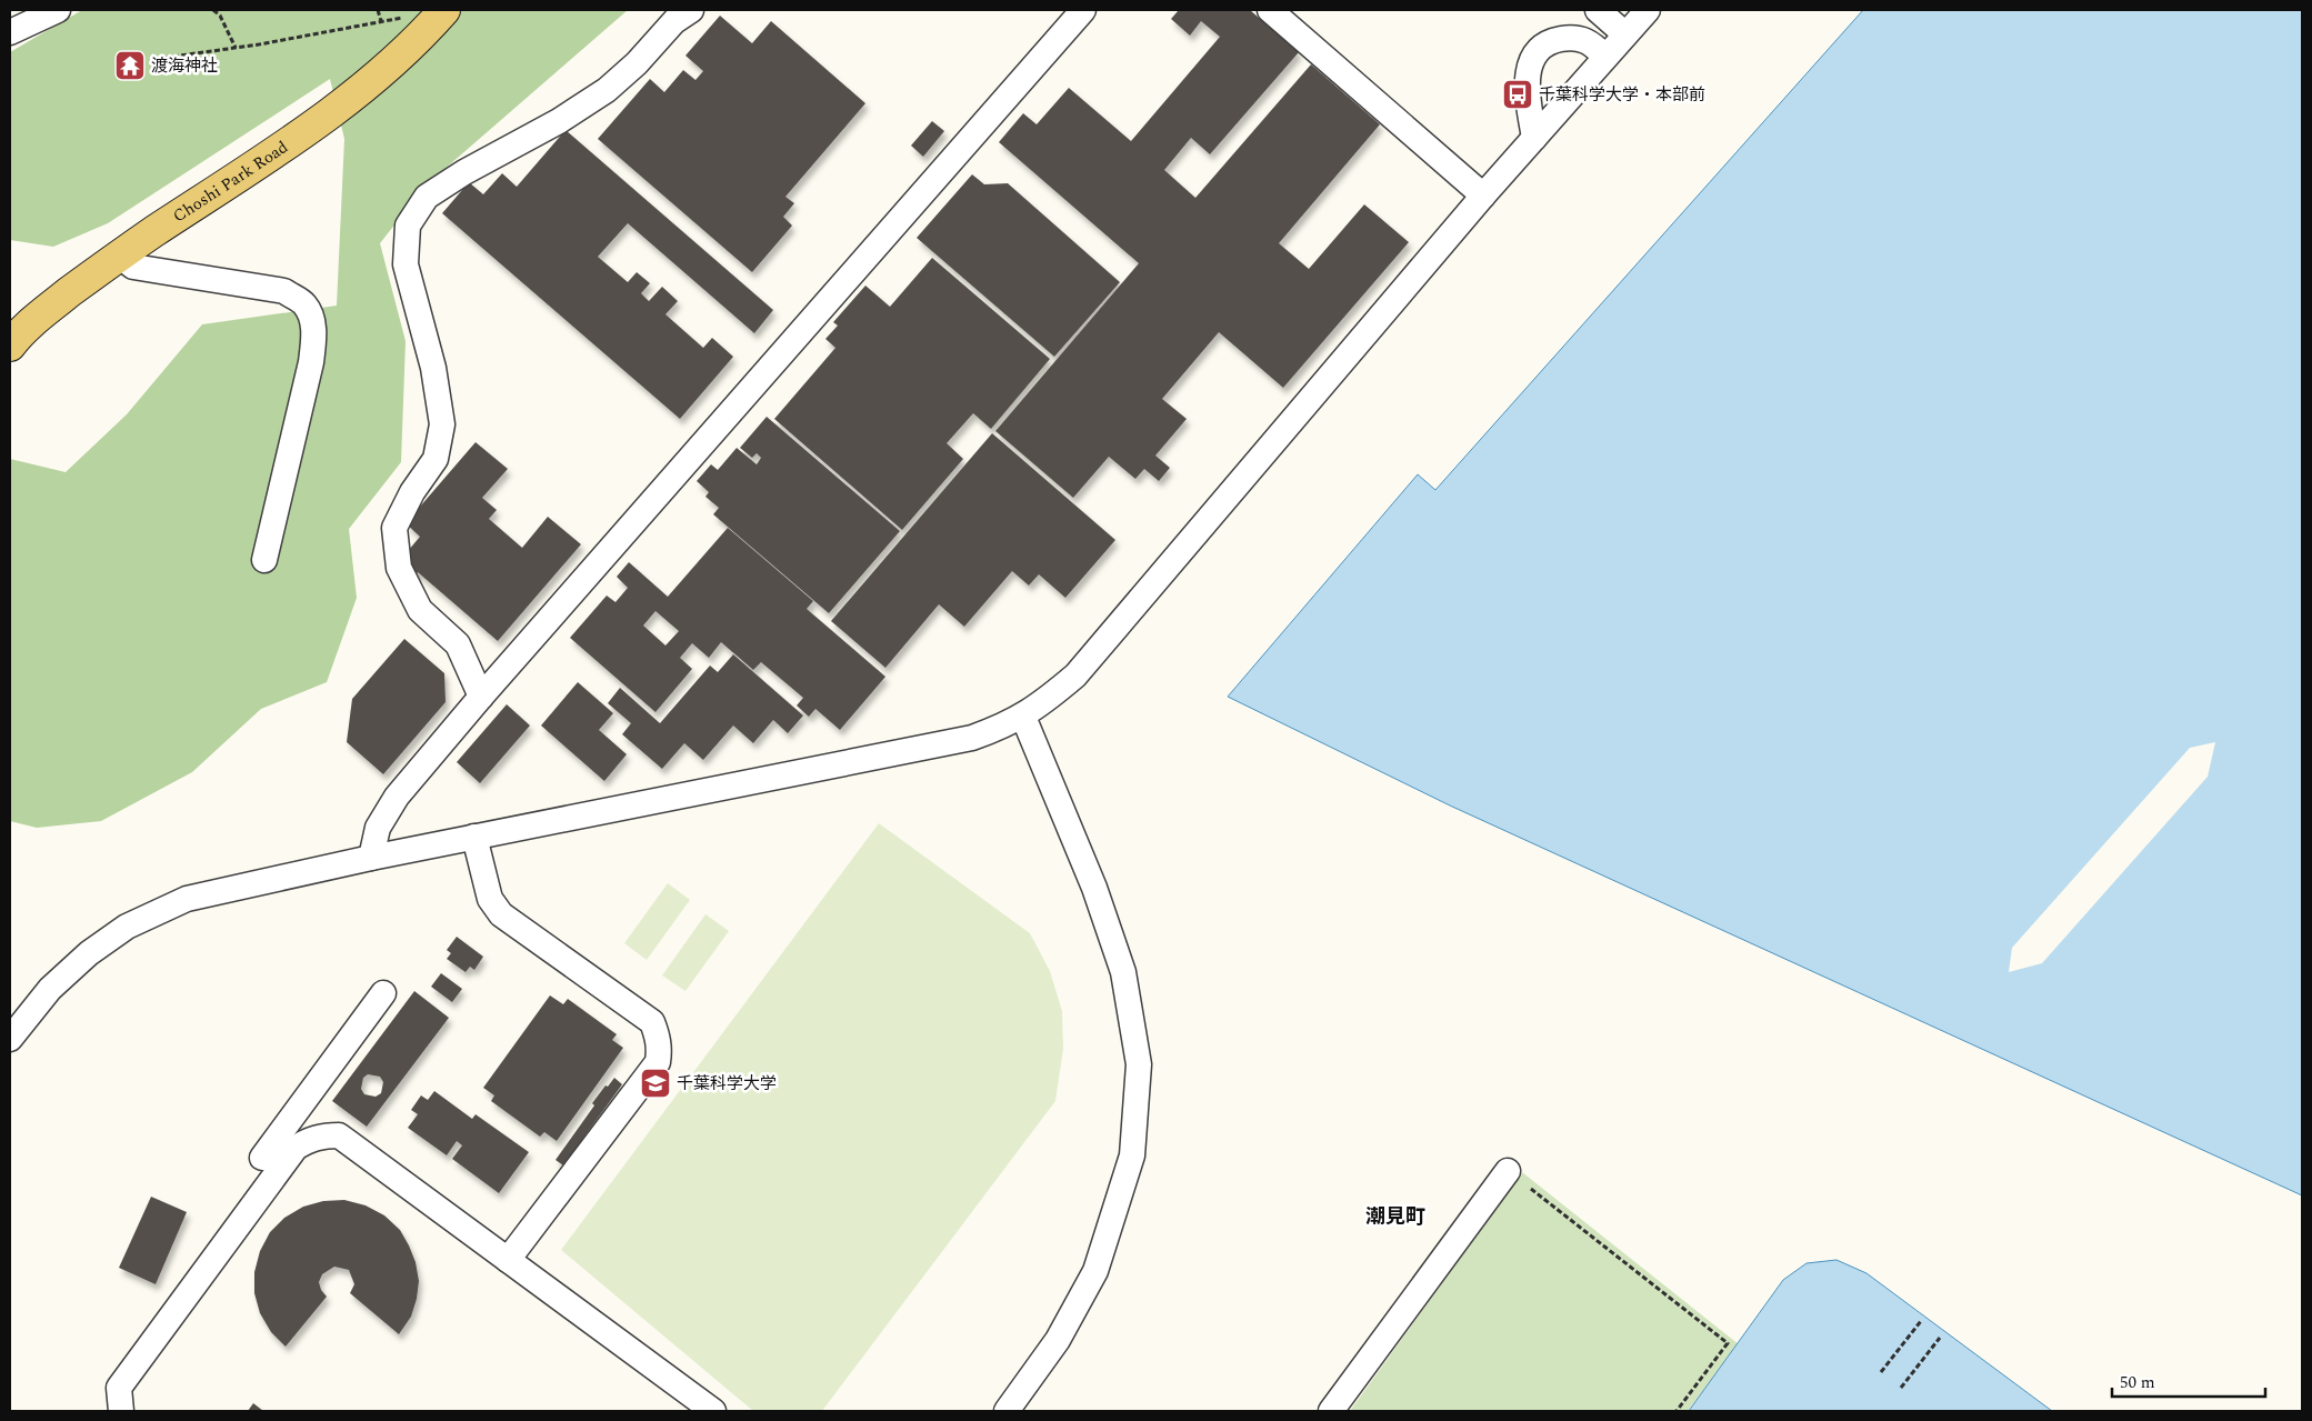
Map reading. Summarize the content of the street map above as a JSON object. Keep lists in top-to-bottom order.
{
  "streets": {
    "main road": ["Choshi Park Road"]
  },
  "districts": ["潮見町"],
  "places": {
    "temple": ["渡海神社"],
    "bus stop": ["千葉科学大学・本部前"],
    "school or university": ["千葉科学大学"]
  },
  "scale_bar": "50 m"
}
